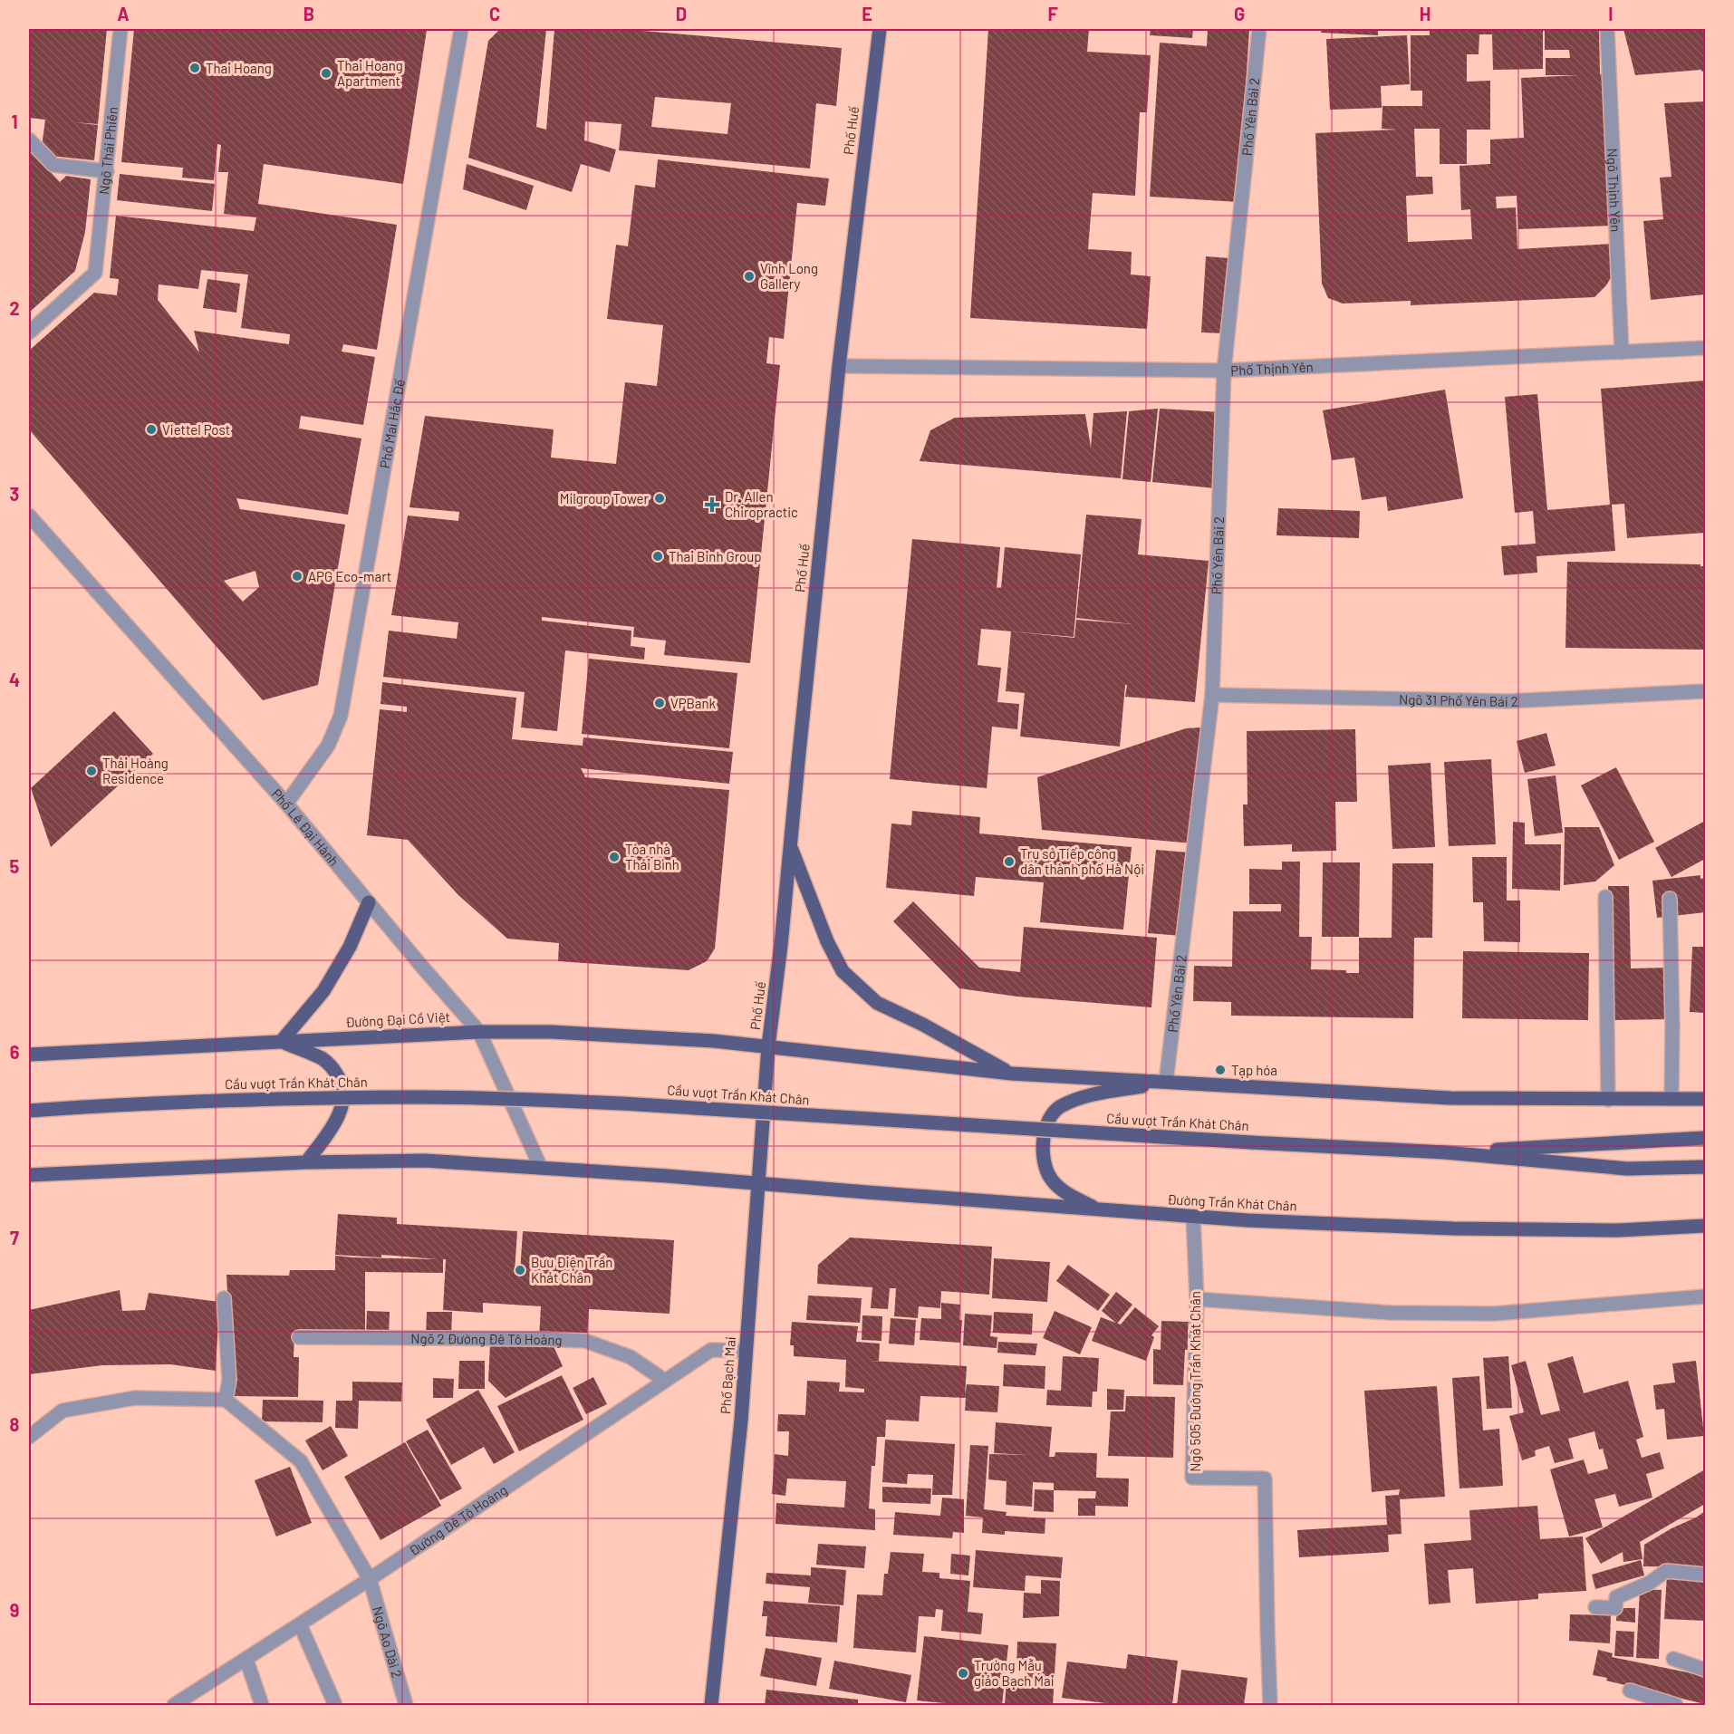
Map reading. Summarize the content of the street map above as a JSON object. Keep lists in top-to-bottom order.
{
  "streets": {
    "main road": [
      "Phố Huế",
      "Đường Đại Cồ Việt",
      "Cầu vượt Trần Khát Chân",
      "Đường Trần Khát Chân",
      "Phố Bạch Mai"
    ],
    "street": [
      "Phố Yên Bái 2",
      "Ngõ Thái Phiên",
      "Ngõ Thịnh Yên",
      "Phố Thịnh Yên",
      "Phố Mai Hắc Đế",
      "Ngõ 31 Phố Yên Bái 2",
      "Phố Lê Đại Hành",
      "Ngõ 2 Đường Đê Tô Hoàng",
      "Ngõ 505 Đường Trần Khát Chân",
      "Đường Đê Tô Hoàng",
      "Ngõ Ao Dài 2"
    ]
  },
  "crossings": [
    ["Phố Yên Bái 2", "Phố Thịnh Yên"],
    ["Phố Yên Bái 2", "Ngõ 31 Phố Yên Bái 2"],
    ["Phố Huế", "Phố Thịnh Yên"],
    ["Phố Huế", "Đường Đại Cồ Việt"],
    ["Phố Huế", "Phố Bạch Mai"],
    ["Ngõ Thịnh Yên", "Phố Thịnh Yên"],
    ["Phố Mai Hắc Đế", "Phố Lê Đại Hành"],
    ["Phố Lê Đại Hành", "Đường Đại Cồ Việt"],
    ["Đường Đại Cồ Việt", "Phố Bạch Mai"],
    ["Đường Trần Khát Chân", "Phố Bạch Mai"],
    ["Đường Trần Khát Chân", "Ngõ 505 Đường Trần Khát Chân"],
    ["Ngõ 2 Đường Đê Tô Hoàng", "Đường Đê Tô Hoàng"],
    ["Phố Bạch Mai", "Đường Đê Tô Hoàng"],
    ["Đường Đê Tô Hoàng", "Ngõ Ao Dài 2"]
  ],
  "places": {
    "other": [
      "Thai Hoang",
      "Thai Hoang Apartment",
      "Vĩnh Long Gallery",
      "Viettel Post",
      "Milgroup Tower",
      "Thai Binh Group",
      "APG Eco-mart",
      "VPBank",
      "Thái Hoàng Residence",
      "Tòa nhà Thái Bình",
      "Trụ sở Tiếp công dân thành phố Hà Nội",
      "Tạp hóa",
      "Bưu Điện Trần Khát Chân",
      "Trường Mẫu giáo Bạch Mai"
    ],
    "health": ["Dr. Allen Chiropractic"]
  },
  "grid": {
    "columns": [
      "A",
      "B",
      "C",
      "D",
      "E",
      "F",
      "G",
      "H",
      "I"
    ],
    "rows": [
      "1",
      "2",
      "3",
      "4",
      "5",
      "6",
      "7",
      "8",
      "9"
    ]
  }
}
